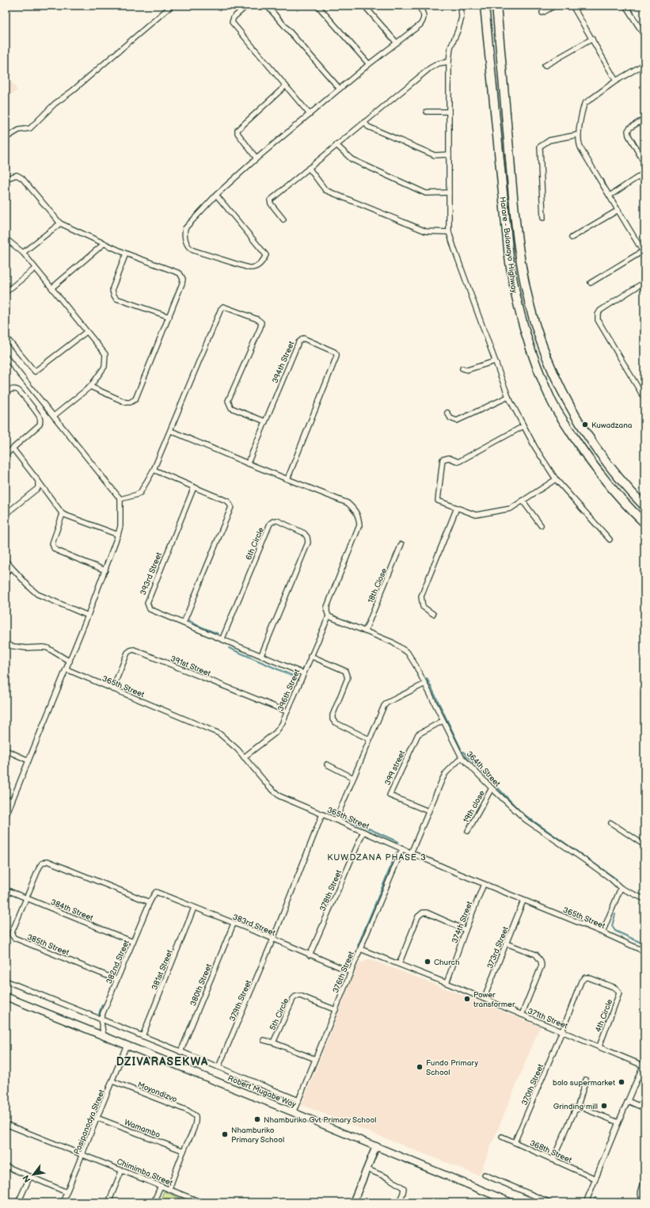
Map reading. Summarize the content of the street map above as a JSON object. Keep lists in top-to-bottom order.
{
  "streets": {
    "highway": ["Harare - Bulawayo Highway"],
    "street": [
      "394th Street",
      "6th Circle",
      "393rd Street",
      "18th Close",
      "391st Street",
      "365th Street",
      "396th Street",
      "399 street",
      "364th Street",
      "19th close",
      "378th Street",
      "384th Street",
      "374th Street",
      "383rd Street",
      "385th Street",
      "373rd Street",
      "382nd Street",
      "381st Street",
      "376th Street",
      "380th Street",
      "379th Street",
      "5th Circle",
      "4th Circle",
      "371th Street",
      "370th Street",
      "Robert Mugabe Way",
      "Moyondizvo",
      "Pasipanodya Street",
      "Wamambo",
      "368th Street",
      "Chimimba Street"
    ]
  },
  "crossings": [
    ["6th Circle", "393rd Street"],
    ["393rd Street", "396th Street"],
    ["18th Close", "364th Street"],
    ["391st Street", "365th Street"],
    ["391st Street", "396th Street"],
    ["365th Street", "396th Street"],
    ["365th Street", "378th Street"],
    ["365th Street", "374th Street"],
    ["365th Street", "373rd Street"],
    ["365th Street", "376th Street"],
    ["365th Street", "379th Street"],
    ["396th Street", "364th Street"],
    ["399 street", "364th Street"],
    ["364th Street", "19th close"],
    ["378th Street", "383rd Street"],
    ["384th Street", "385th Street"],
    ["384th Street", "382nd Street"],
    ["374th Street", "371th Street"],
    ["383rd Street", "382nd Street"],
    ["383rd Street", "381st Street"],
    ["383rd Street", "376th Street"],
    ["383rd Street", "380th Street"],
    ["383rd Street", "379th Street"],
    ["385th Street", "382nd Street"],
    ["373rd Street", "371th Street"],
    ["382nd Street", "Robert Mugabe Way"],
    ["376th Street", "5th Circle"],
    ["376th Street", "371th Street"],
    ["376th Street", "Robert Mugabe Way"],
    ["4th Circle", "371th Street"],
    ["4th Circle", "370th Street"],
    ["371th Street", "370th Street"],
    ["370th Street", "368th Street"],
    ["Robert Mugabe Way", "Pasipanodya Street"],
    ["Moyondizvo", "Pasipanodya Street"],
    ["Moyondizvo", "Wamambo"],
    ["Pasipanodya Street", "Wamambo"],
    ["Pasipanodya Street", "Chimimba Street"]
  ],
  "districts": ["KUWDZANA PHASE 3", "DZIVARASEKWA"],
  "places": [
    "Kuwadzana",
    "Church",
    "Power transformer",
    "Fundo Primary School",
    "bolo supermarket",
    "Grinding mill",
    "Nhamburiko Gvt Primary School",
    "Nhamburiko Primary School"
  ],
  "north": "bottom left"
}
